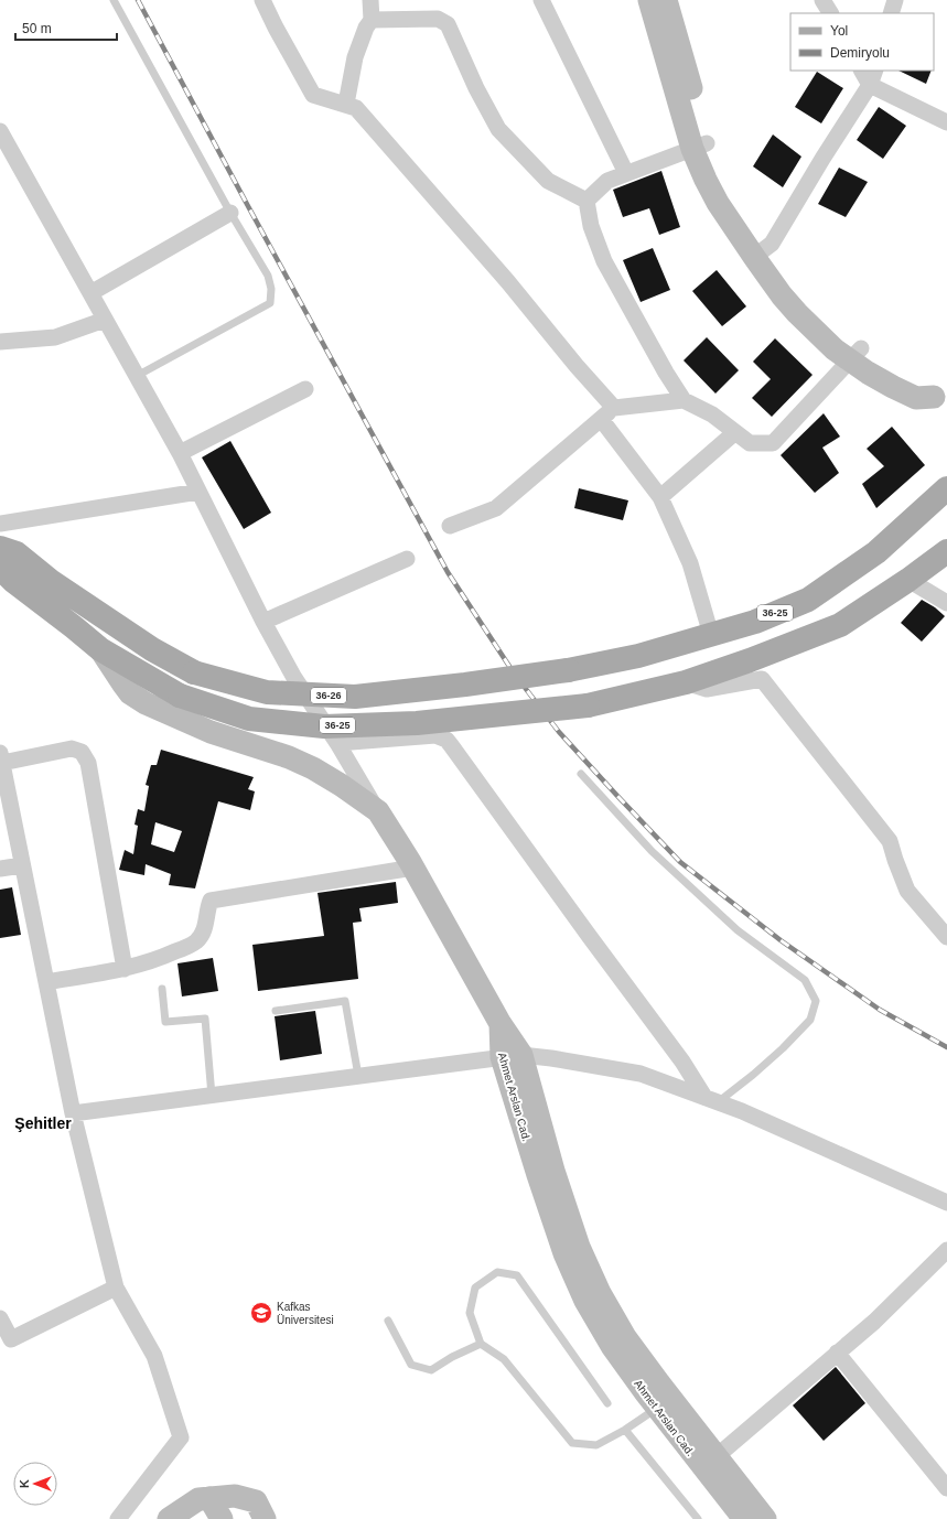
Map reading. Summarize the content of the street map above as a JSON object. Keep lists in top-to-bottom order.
{
  "streets": {
    "main road": ["36-25", "36-26"],
    "street": ["Ahmet Arslan Cad."]
  },
  "crossings": [
    ["36-25", "36-26"]
  ],
  "districts": ["Şehitler"],
  "places": {
    "school or university": ["Kafkas Üniversitesi"]
  },
  "legend": ["Yol", "Demiryolu"],
  "scale_bar": "50 m",
  "north": "left"
}
